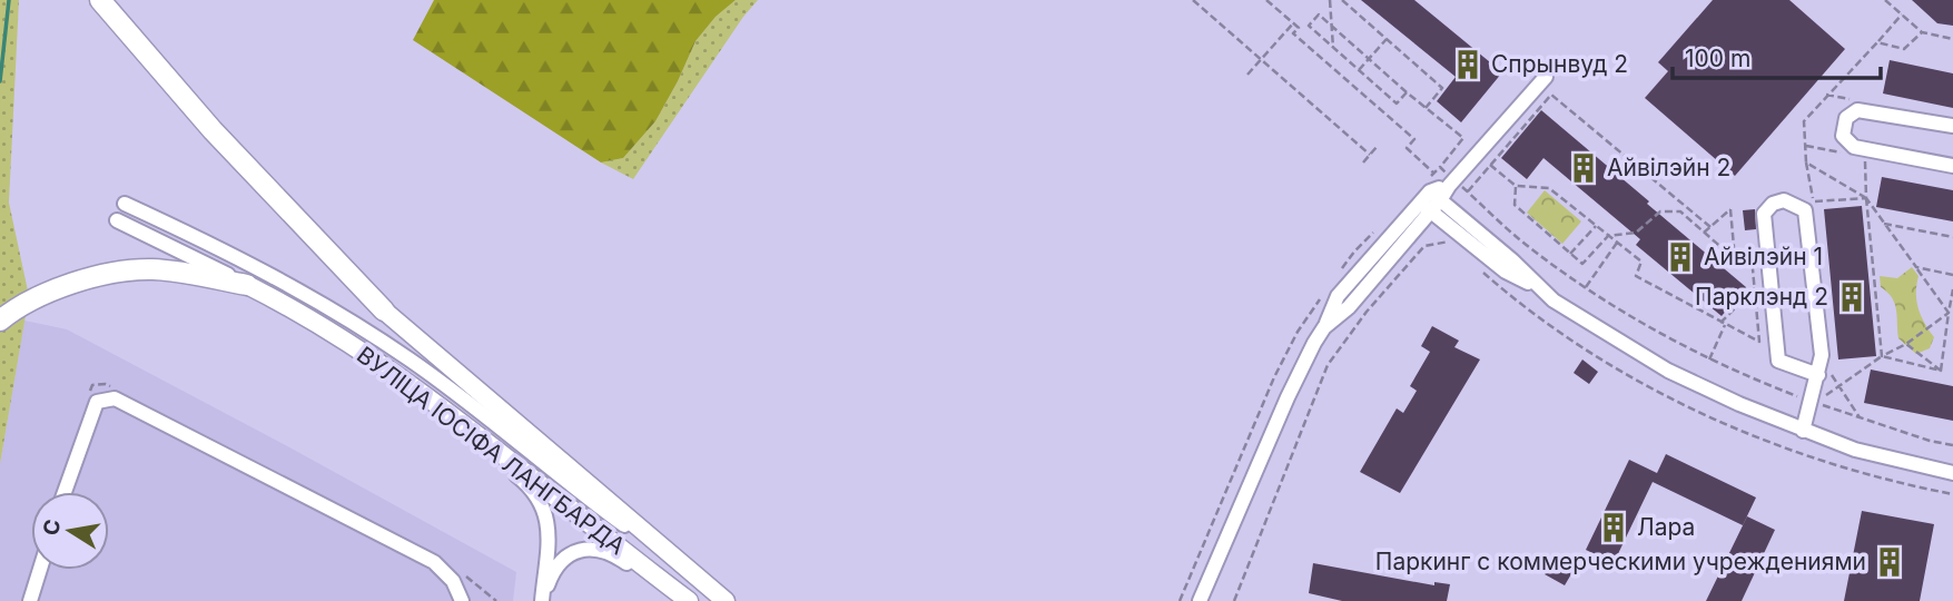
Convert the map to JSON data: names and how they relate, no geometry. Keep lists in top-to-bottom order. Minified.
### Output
{"streets":{"main road":["ВУЛІЦА ІОСІФА ЛАНГБАРДА"]},"places":{"building":["Спрынвуд 2","Айвілэйн 2","Айвілэйн 1","Парклэнд 2","Лара","Паркинг с коммерческими учреждениями"]},"scale_bar":"100 m","north":"left"}
